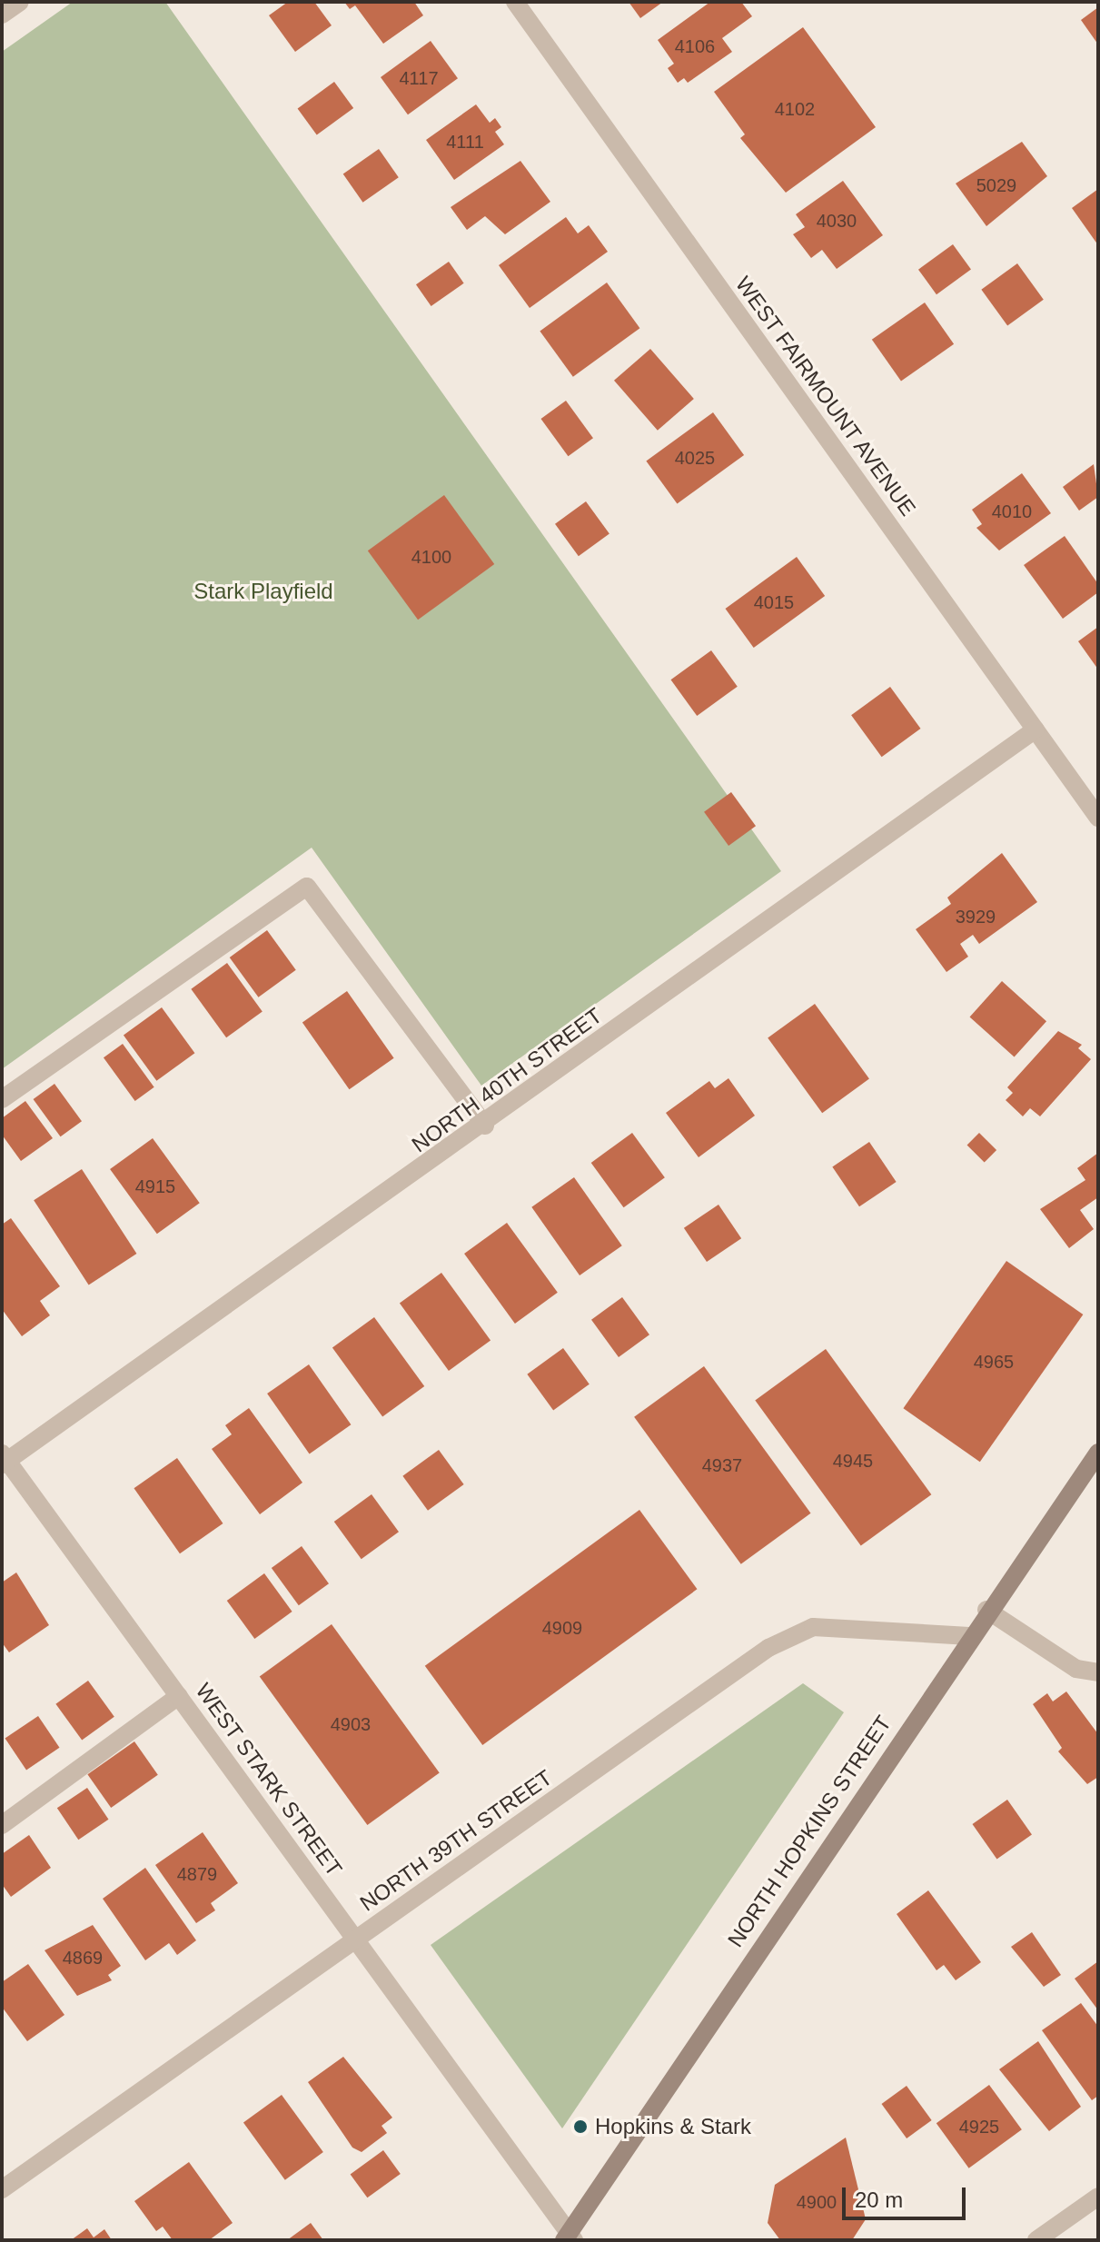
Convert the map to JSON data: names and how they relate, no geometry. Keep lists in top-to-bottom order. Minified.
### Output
{"streets":{"main road":["NORTH HOPKINS STREET"],"street":["WEST FAIRMOUNT AVENUE","NORTH 40TH STREET","WEST STARK STREET","NORTH 39TH STREET"]},"crossings":[["WEST FAIRMOUNT AVENUE","NORTH 40TH STREET"],["NORTH 40TH STREET","WEST STARK STREET"],["WEST STARK STREET","NORTH HOPKINS STREET"],["WEST STARK STREET","NORTH 39TH STREET"],["NORTH HOPKINS STREET","NORTH 39TH STREET"]],"parks":["Stark Playfield"],"places":["Hopkins & Stark"],"house_numbers":["4106","4117","4102","4111","5029","4030","4025","4010","4100","4015","3929","4915","4965","4945","4937","4909","4903","4879","4869","4925","4900"],"scale_bar":"20 m"}
